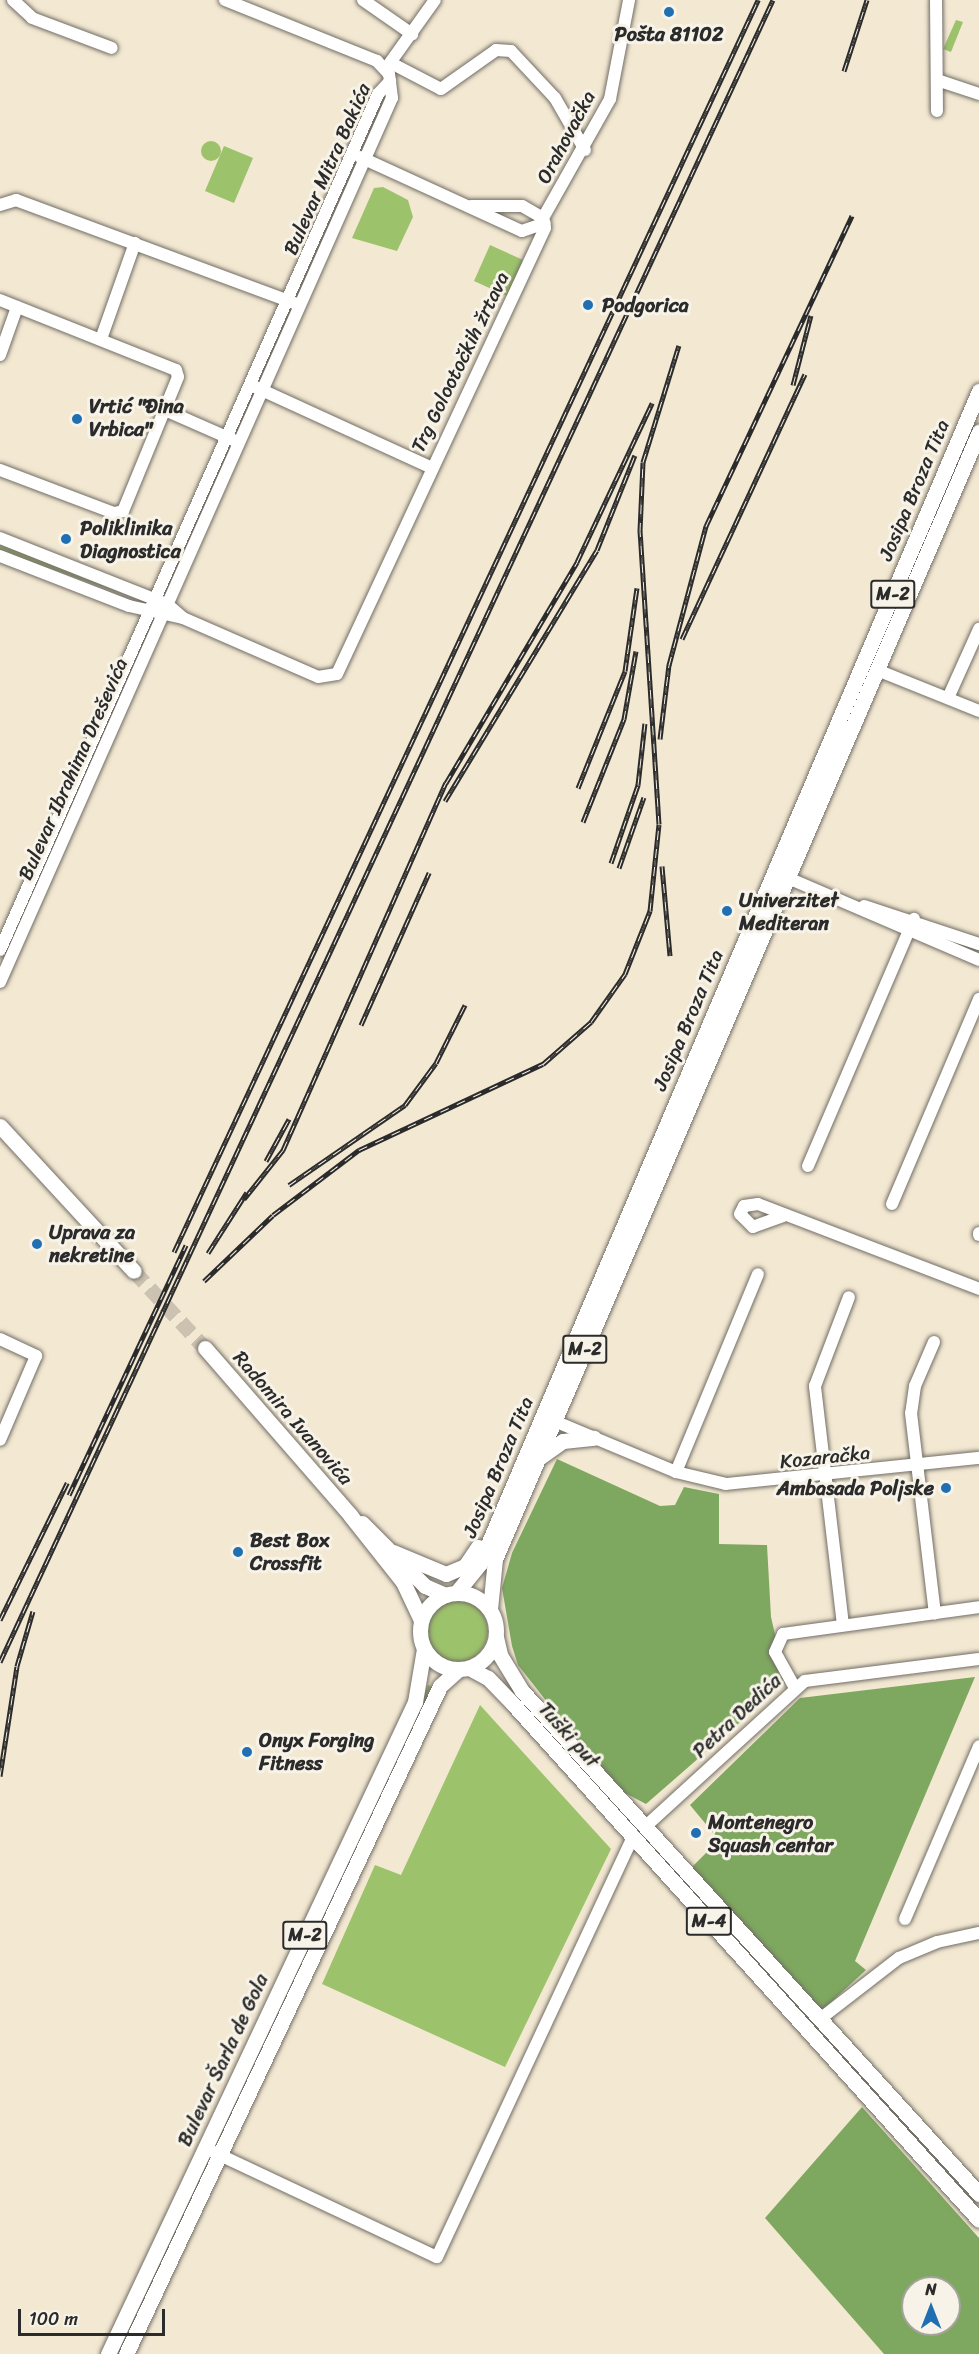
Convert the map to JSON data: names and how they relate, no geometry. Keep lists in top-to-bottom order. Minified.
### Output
{"streets":{"main road":["Josipa Broza Tita","M-2","Radomira Ivanovića","Tuški put","M-4","Bulevar Šarla de Gola"],"street":["Orahovačka","Bulevar Mitra Bakića","Trg Golootočkih žrtava","Bulevar Ibrahima Dreševića","Kozaračka","Petra Dedića"]},"crossings":[["Orahovačka","Trg Golootočkih žrtava"],["Bulevar Mitra Bakića","Trg Golootočkih žrtava"],["Bulevar Mitra Bakića","Bulevar Ibrahima Dreševića"],["Josipa Broza Tita","M-2"],["Josipa Broza Tita","Kozaračka"],["Josipa Broza Tita","Tuški put"],["Josipa Broza Tita","Bulevar Šarla de Gola"],["M-2","Tuški put"],["M-2","Bulevar Šarla de Gola"],["Petra Dedića","Tuški put"],["Petra Dedića","M-4"],["Tuški put","M-4"],["Tuški put","Bulevar Šarla de Gola"]],"places":["Pošta 81102","Podgorica","Vrtić \"Đina Vrbica\"","Poliklinika Diagnostica","Univerzitet Mediteran","Uprava za nekretine","Ambasada Poljske","Best Box Crossfit","Onyx Forging Fitness","Montenegro Squash centar"],"scale_bar":"100 m","north":"top"}
